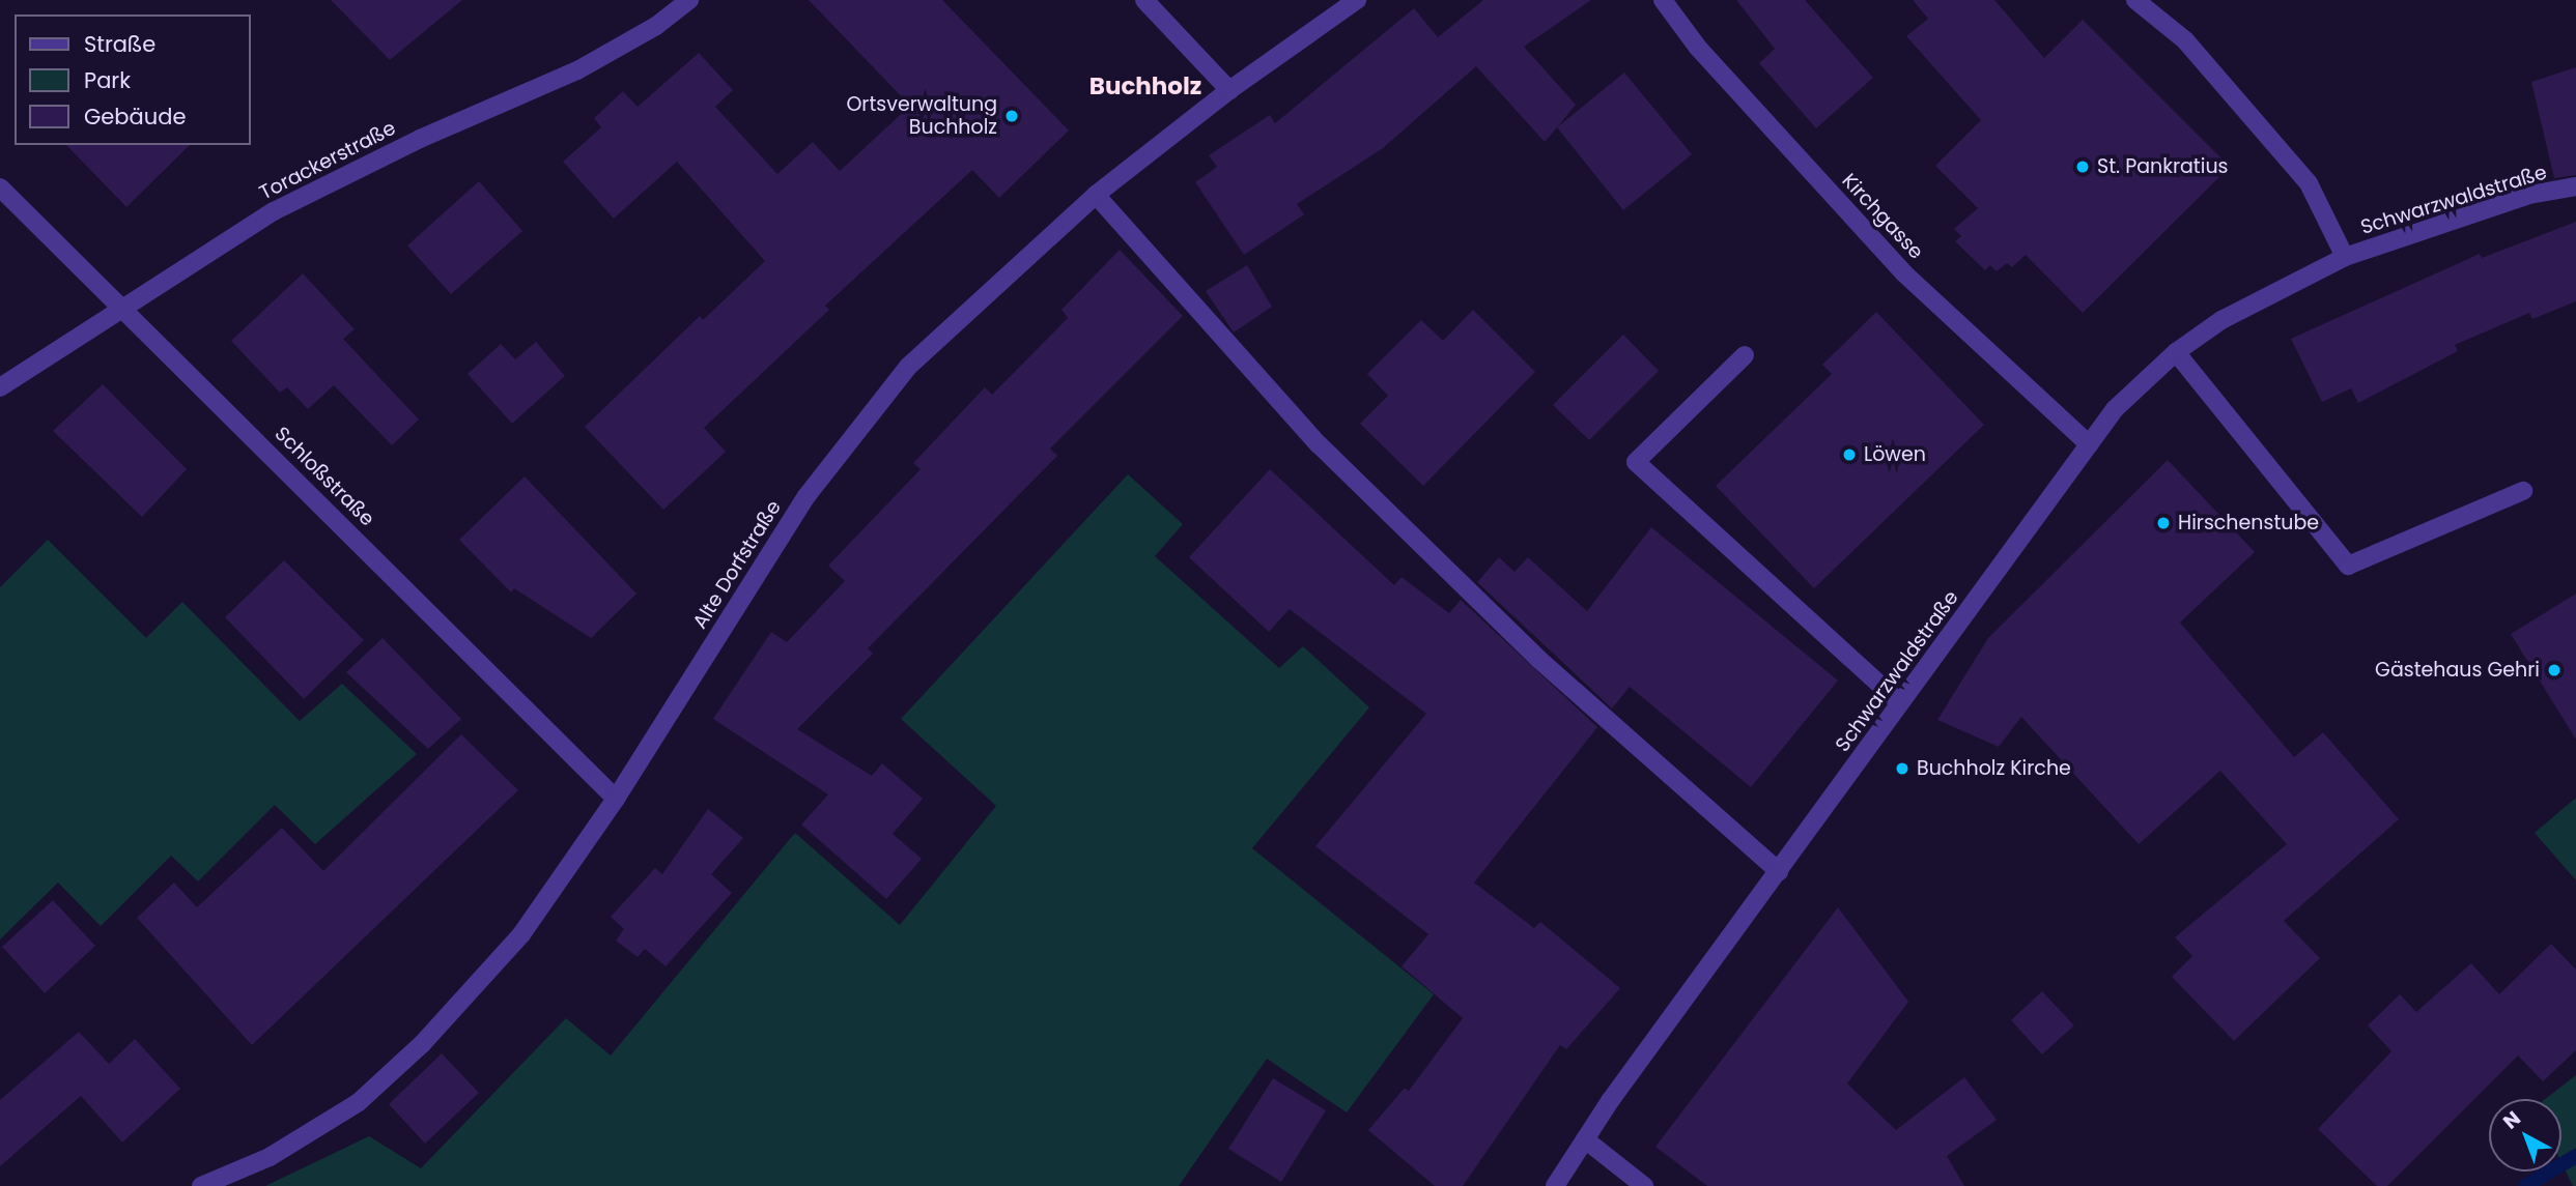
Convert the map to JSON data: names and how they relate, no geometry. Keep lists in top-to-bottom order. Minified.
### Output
{"streets":{"street":["Torackerstraße","Schwarzwaldstraße","Kirchgasse","Schloßstraße","Alte Dorfstraße"]},"crossings":[["Torackerstraße","Schloßstraße"],["Schwarzwaldstraße","Kirchgasse"],["Schloßstraße","Alte Dorfstraße"]],"districts":["Buchholz"],"places":["Ortsverwaltung Buchholz","St. Pankratius","Löwen","Hirschenstube","Gästehaus Gehri","Buchholz Kirche"],"legend":["Straße","Park","Gebäude"],"north":"top left"}
